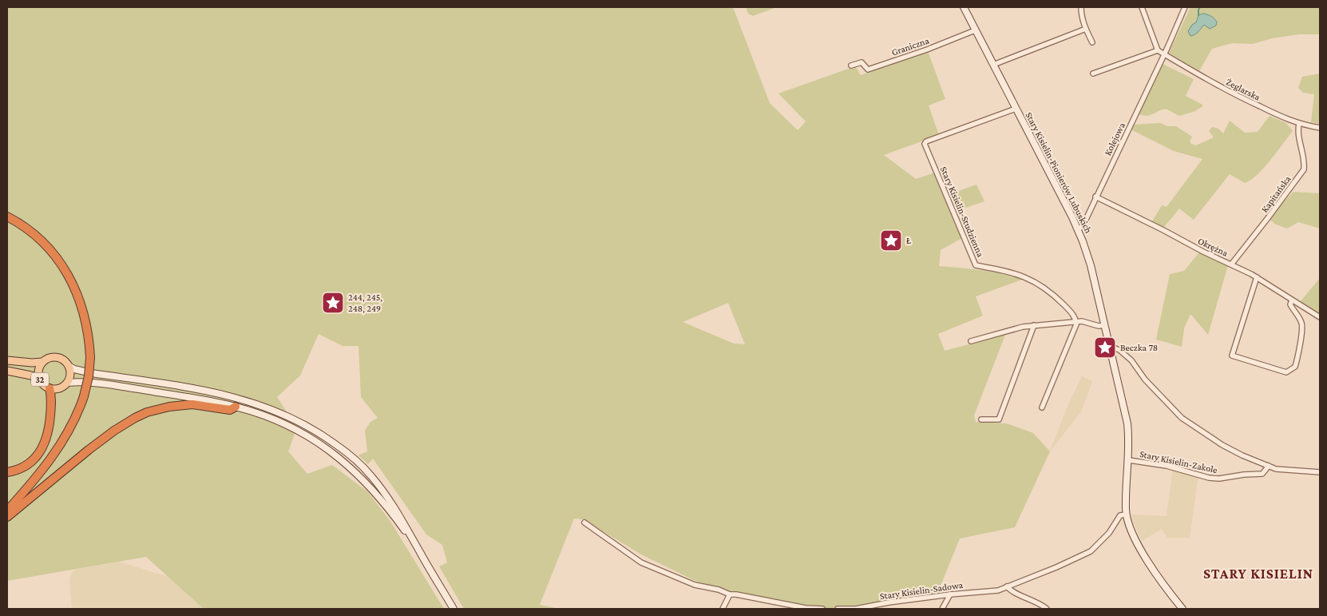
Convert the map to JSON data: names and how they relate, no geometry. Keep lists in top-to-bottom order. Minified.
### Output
{"streets":{"main road":["Stary Kisielin-Pionierów Lubuskich","32"],"street":["Graniczna","Żeglarska","Kolejowa","Kapitańska","Stary Kisielin-Studzienna","Okrężna","Stary Kisielin-Zakole","Stary Kisielin-Sadowa"]},"crossings":[["Graniczna","Stary Kisielin-Pionierów Lubuskich"],["Żeglarska","Kolejowa"],["Żeglarska","Kapitańska"],["Kolejowa","Stary Kisielin-Pionierów Lubuskich"],["Kolejowa","Okrężna"],["Stary Kisielin-Pionierów Lubuskich","Stary Kisielin-Studzienna"],["Stary Kisielin-Pionierów Lubuskich","Stary Kisielin-Zakole"],["Stary Kisielin-Pionierów Lubuskich","Stary Kisielin-Sadowa"],["Kapitańska","Okrężna"]],"districts":["STARY KISIELIN"],"places":{"place":["Ł","244, 245, 248, 249","Beczka 78"]}}
